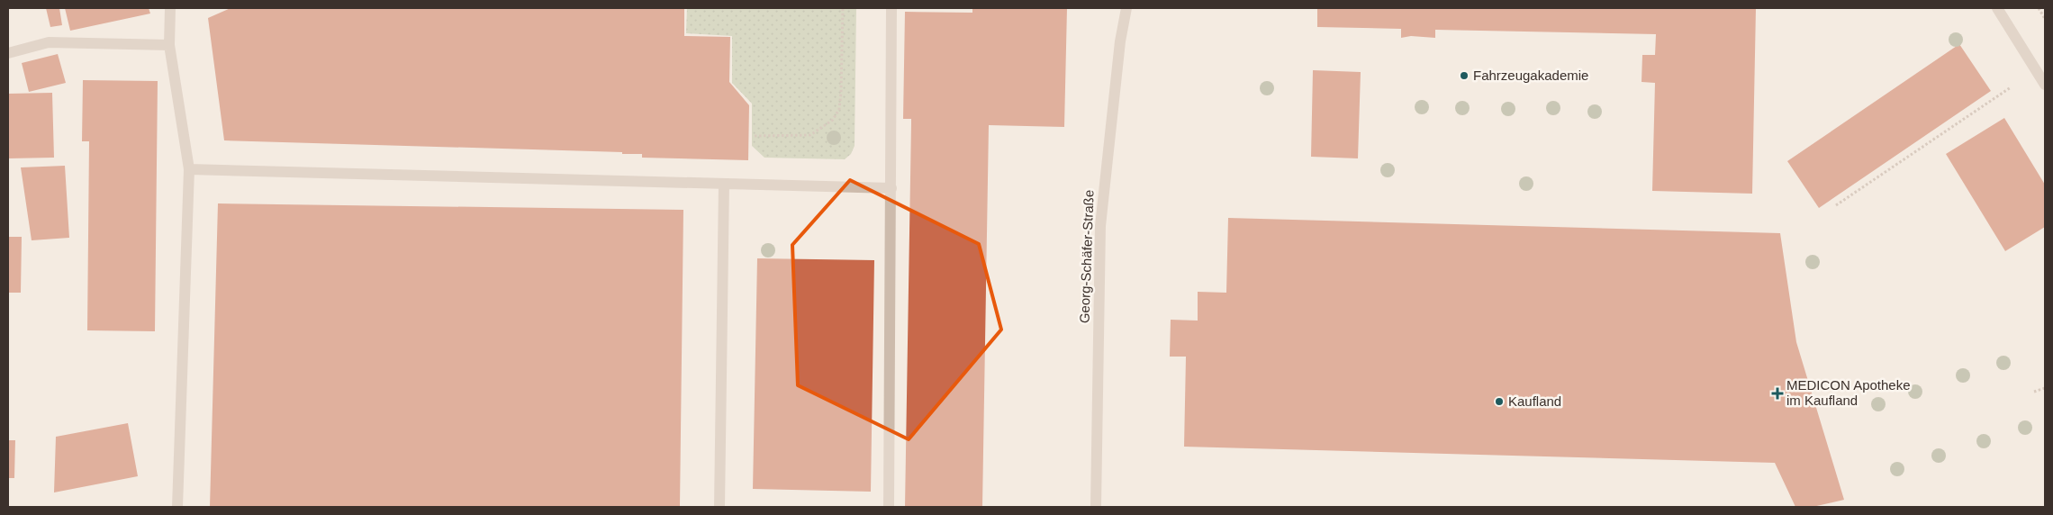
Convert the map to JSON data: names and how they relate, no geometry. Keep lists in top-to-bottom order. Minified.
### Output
{"streets":{"street":["Georg-Schäfer-Straße"]},"places":{"other":["Fahrzeugakademie","Kaufland"],"health":["MEDICON Apotheke im Kaufland"]}}
